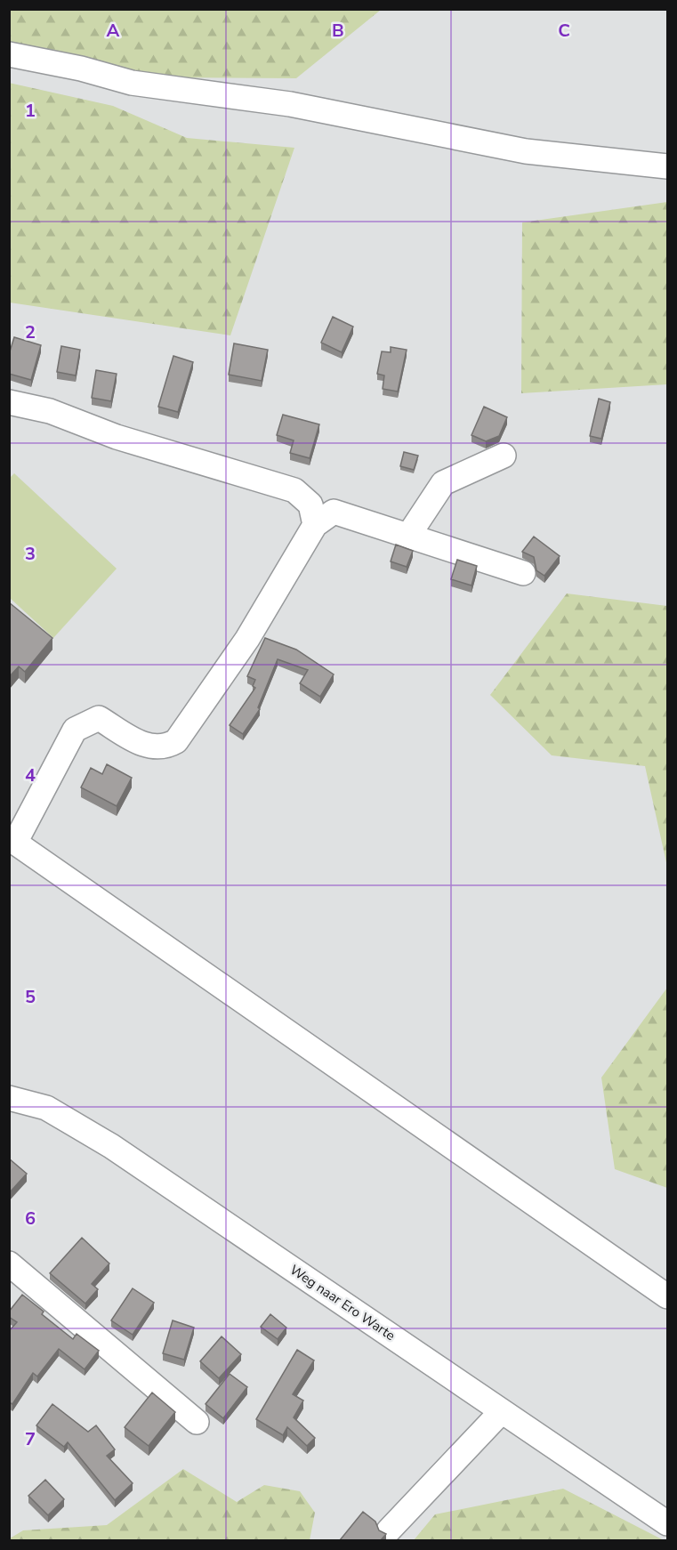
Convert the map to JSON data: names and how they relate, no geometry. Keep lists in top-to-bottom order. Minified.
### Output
{"streets":{"street":["Weg naar Ero Warte"]},"grid":{"columns":["A","B","C"],"rows":["1","2","3","4","5","6","7"]}}
